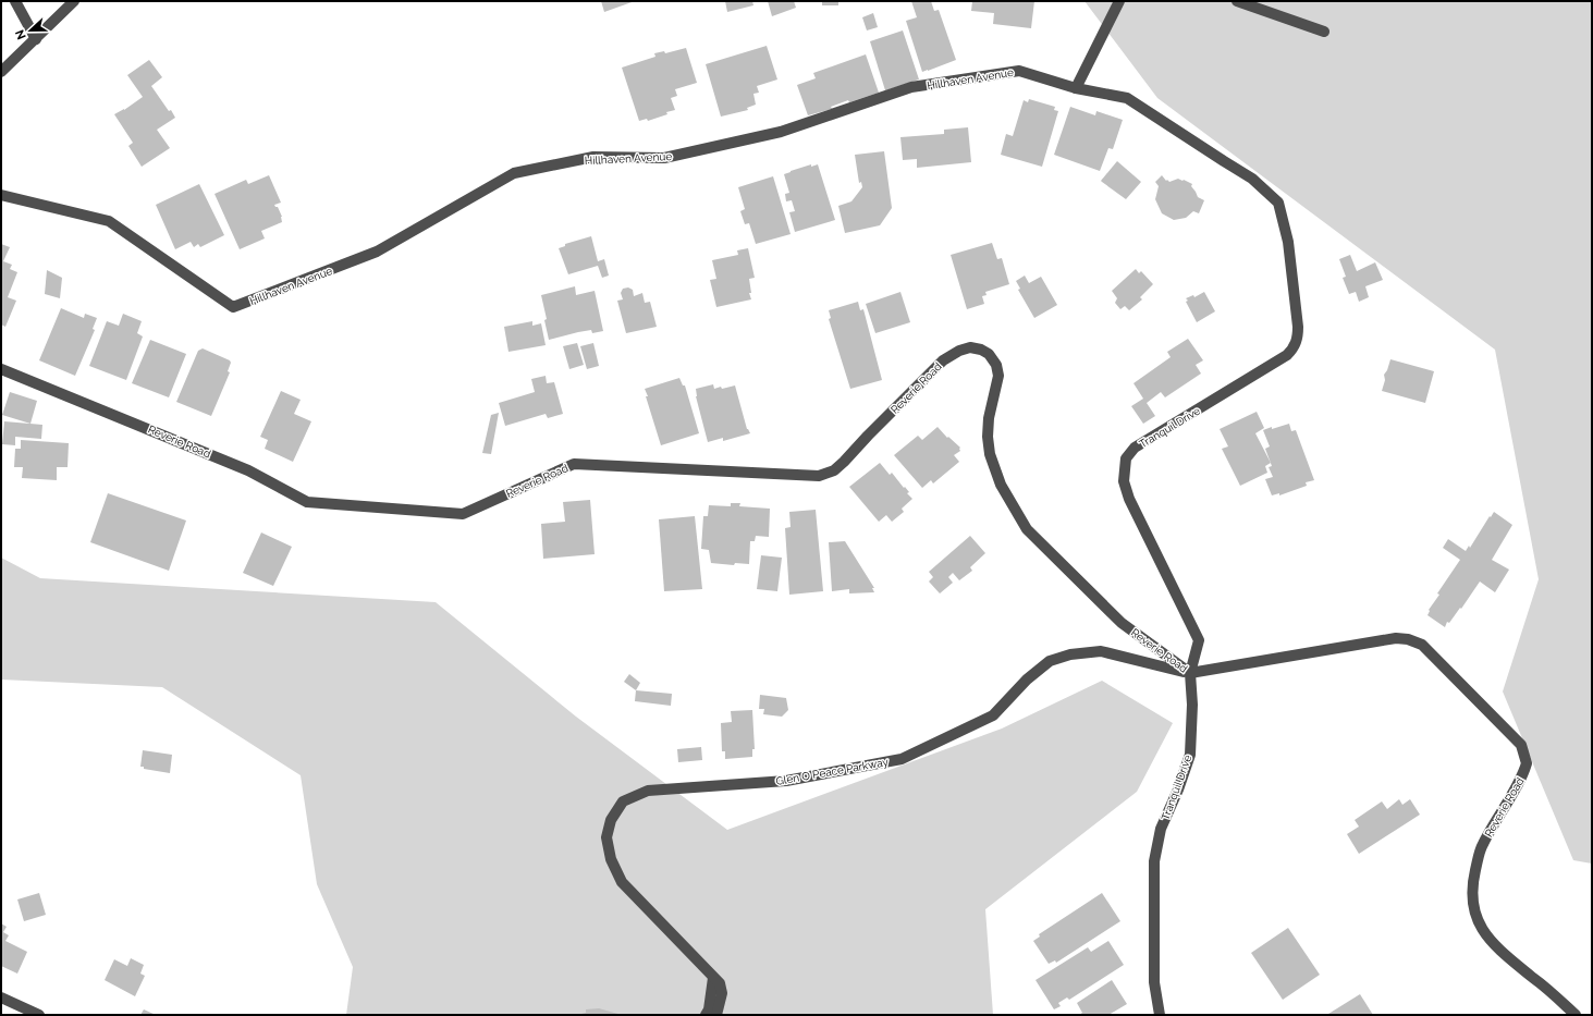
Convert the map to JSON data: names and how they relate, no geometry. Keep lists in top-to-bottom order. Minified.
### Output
{"streets":{"street":["Hillhaven Avenue","Reverie Road","Tranquil Drive","Glen O Peace Parkway"]},"crossings":[["Hillhaven Avenue","Tranquil Drive"],["Reverie Road","Tranquil Drive"],["Reverie Road","Glen O Peace Parkway"],["Tranquil Drive","Glen O Peace Parkway"]],"north":"left"}
